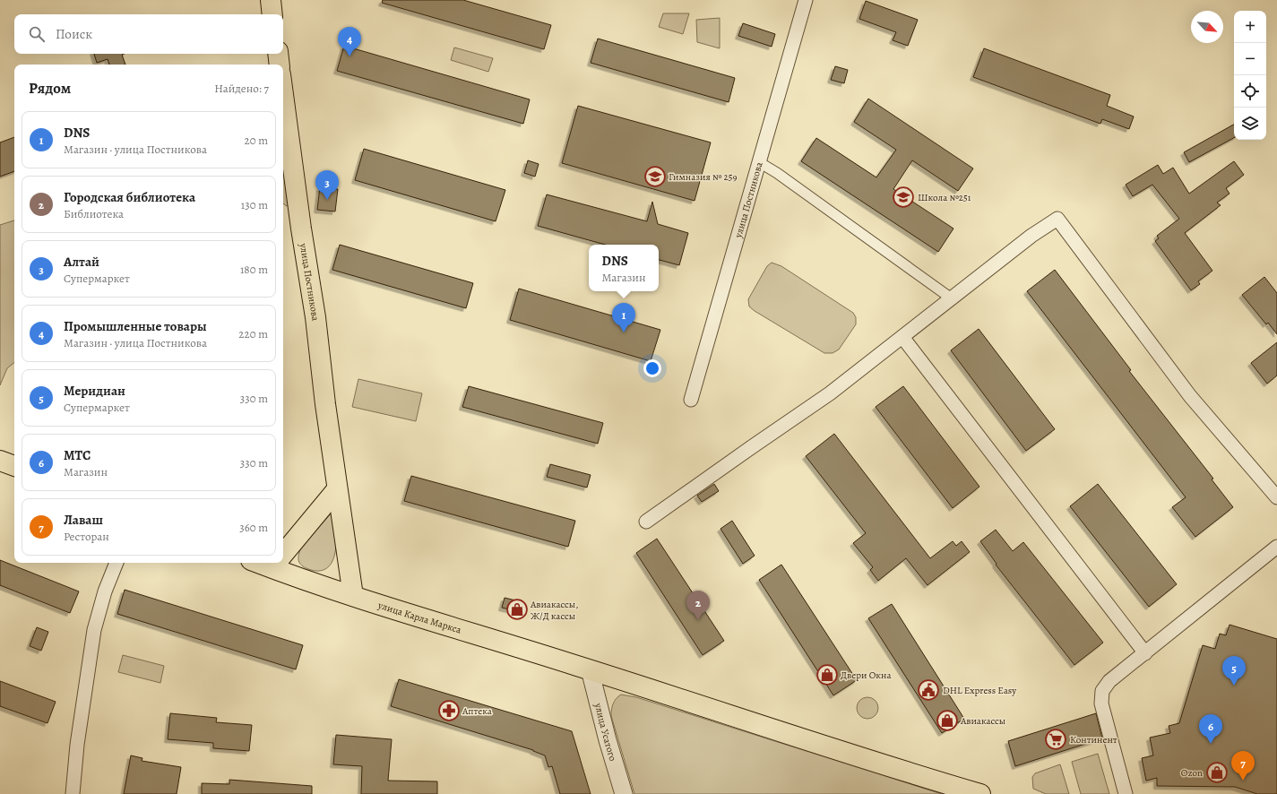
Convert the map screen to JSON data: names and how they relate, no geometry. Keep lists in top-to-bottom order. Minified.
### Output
{"streets":{"main road":["улица Постникова","улица Карла Маркса"],"street":["улица Усатого"]},"crossings":[["улица Постникова","улица Карла Маркса"],["улица Карла Маркса","улица Усатого"]],"places":{"school or university":["Гимназия № 259","Школа №251"],"shop":["Авиакассы, Ж/Д кассы","Двери Окна","Авиакассы","Ozon"],"public building":["DHL Express Easy"],"pharmacy":["Аптека"],"supermarket":["Континент"]},"north":"bottom right","page":{"map_buttons":["+","−"],"search":"Поиск","pins":["4","3","1","2","5","6","7"],"heading":["Рядом","Найдено: 7"],"list":[{"mark":"1","name":"DNS","note":"Магазин · улица Постникова","value":"20 m"},{"mark":"2","name":"Городская библиотека","note":"Библиотека","value":"130 m"},{"mark":"3","name":"Алтай","note":"Супермаркет","value":"180 m"},{"mark":"4","name":"Промышленные товары","note":"Магазин · улица Постникова","value":"220 m"},{"mark":"5","name":"Меридиан","note":"Супермаркет","value":"330 m"},{"mark":"6","name":"МТС","note":"Магазин","value":"330 m"},{"mark":"7","name":"Лаваш","note":"Ресторан","value":"360 m"}],"popup":["DNS","Магазин"]}}
